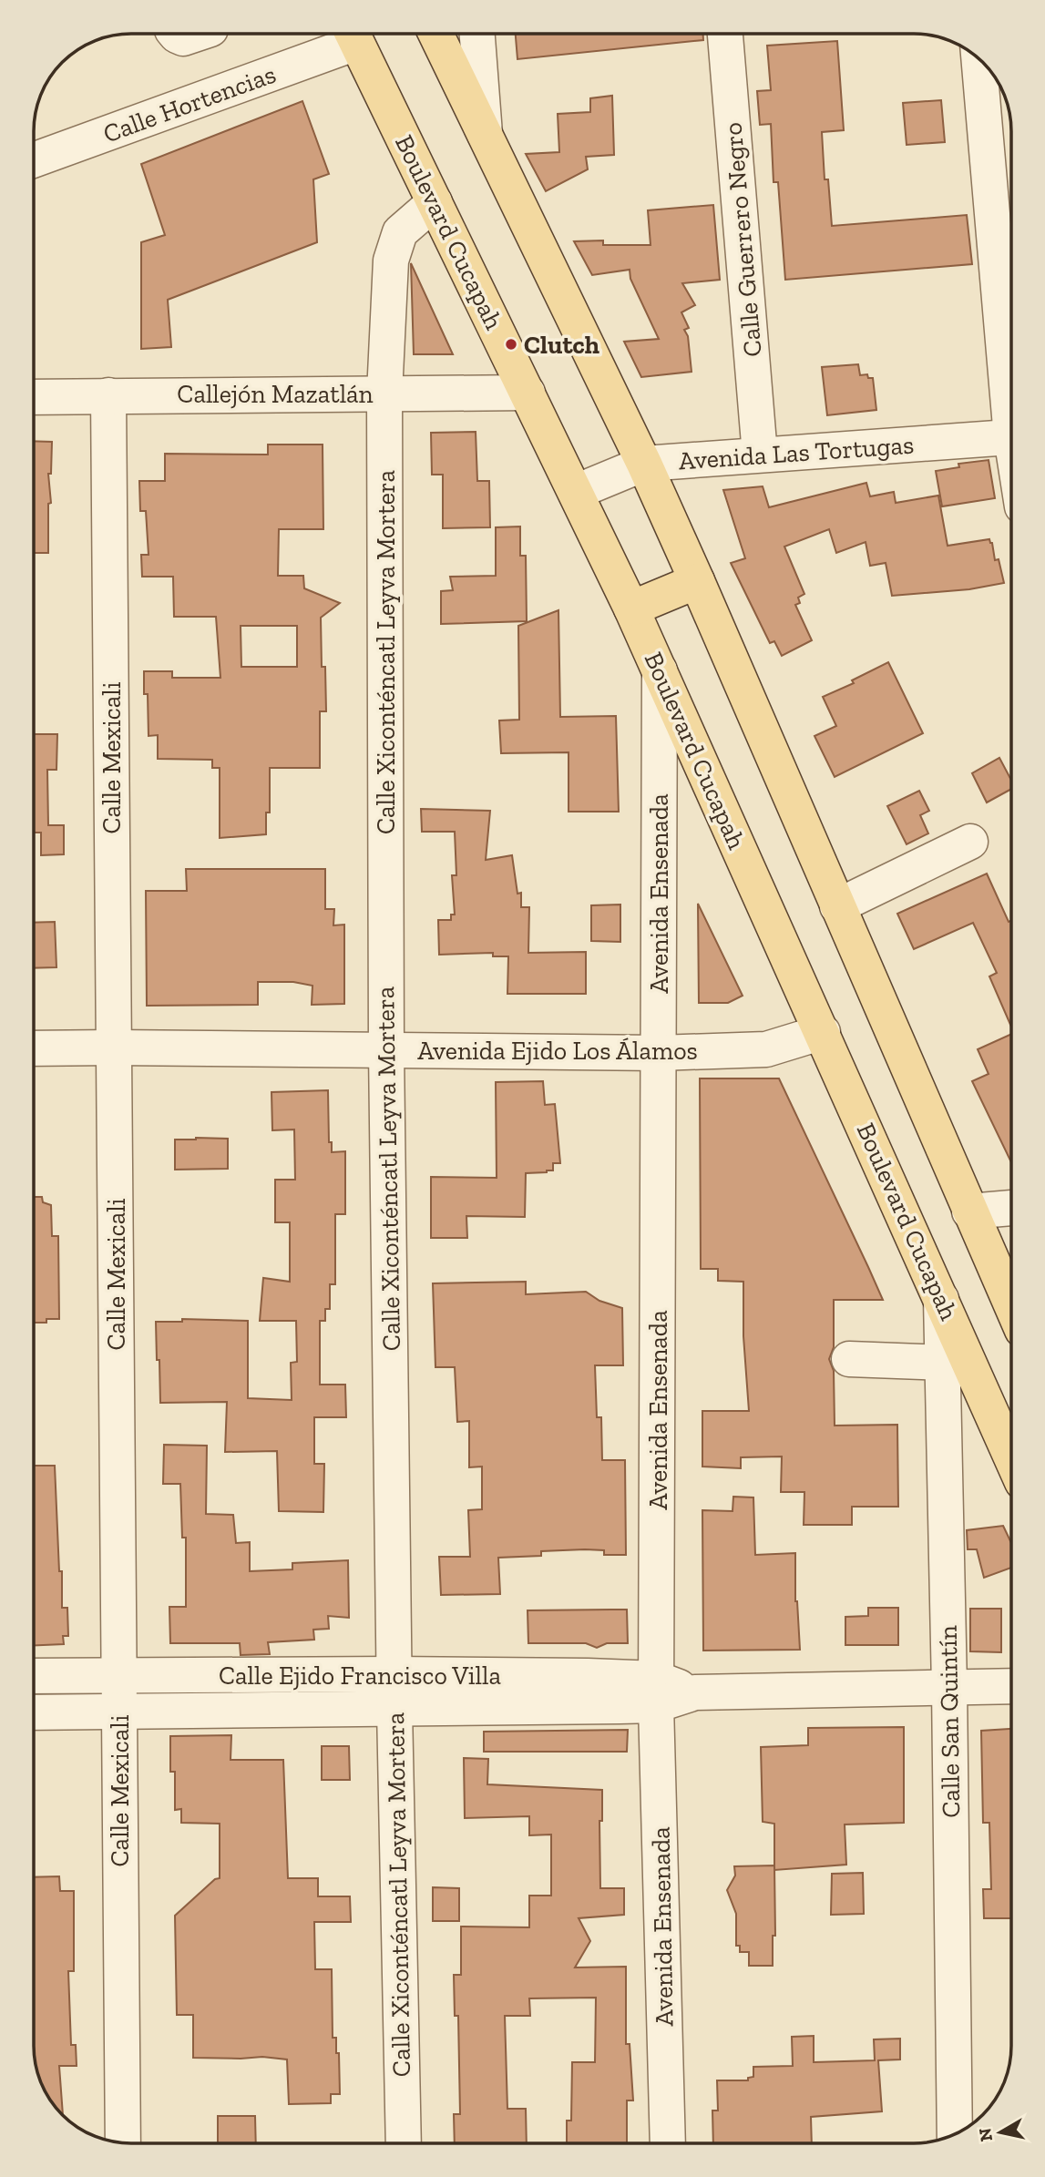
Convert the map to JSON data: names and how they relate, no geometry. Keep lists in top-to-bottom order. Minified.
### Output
{"streets":{"main road":["Boulevard Cucapah"],"street":["Calle Hortencias","Calle Guerrero Negro","Callejón Mazatlán","Avenida Las Tortugas","Calle Xiconténcatl Leyva Mortera","Calle Mexicali","Avenida Ensenada","Avenida Ejido Los Álamos","Calle Ejido Francisco Villa","Calle San Quintín"]},"crossings":[["Calle Hortencias","Boulevard Cucapah"],["Boulevard Cucapah","Callejón Mazatlán"],["Boulevard Cucapah","Avenida Las Tortugas"],["Boulevard Cucapah","Calle Xiconténcatl Leyva Mortera"],["Boulevard Cucapah","Avenida Ensenada"],["Boulevard Cucapah","Avenida Ejido Los Álamos"],["Boulevard Cucapah","Calle San Quintín"],["Calle Guerrero Negro","Avenida Las Tortugas"],["Callejón Mazatlán","Calle Xiconténcatl Leyva Mortera"],["Callejón Mazatlán","Calle Mexicali"],["Calle Xiconténcatl Leyva Mortera","Avenida Ejido Los Álamos"],["Calle Xiconténcatl Leyva Mortera","Calle Ejido Francisco Villa"],["Calle Mexicali","Avenida Ejido Los Álamos"],["Calle Mexicali","Calle Ejido Francisco Villa"],["Avenida Ensenada","Avenida Ejido Los Álamos"],["Avenida Ensenada","Calle Ejido Francisco Villa"],["Calle Ejido Francisco Villa","Calle San Quintín"]],"places":["Clutch"],"north":"left"}
